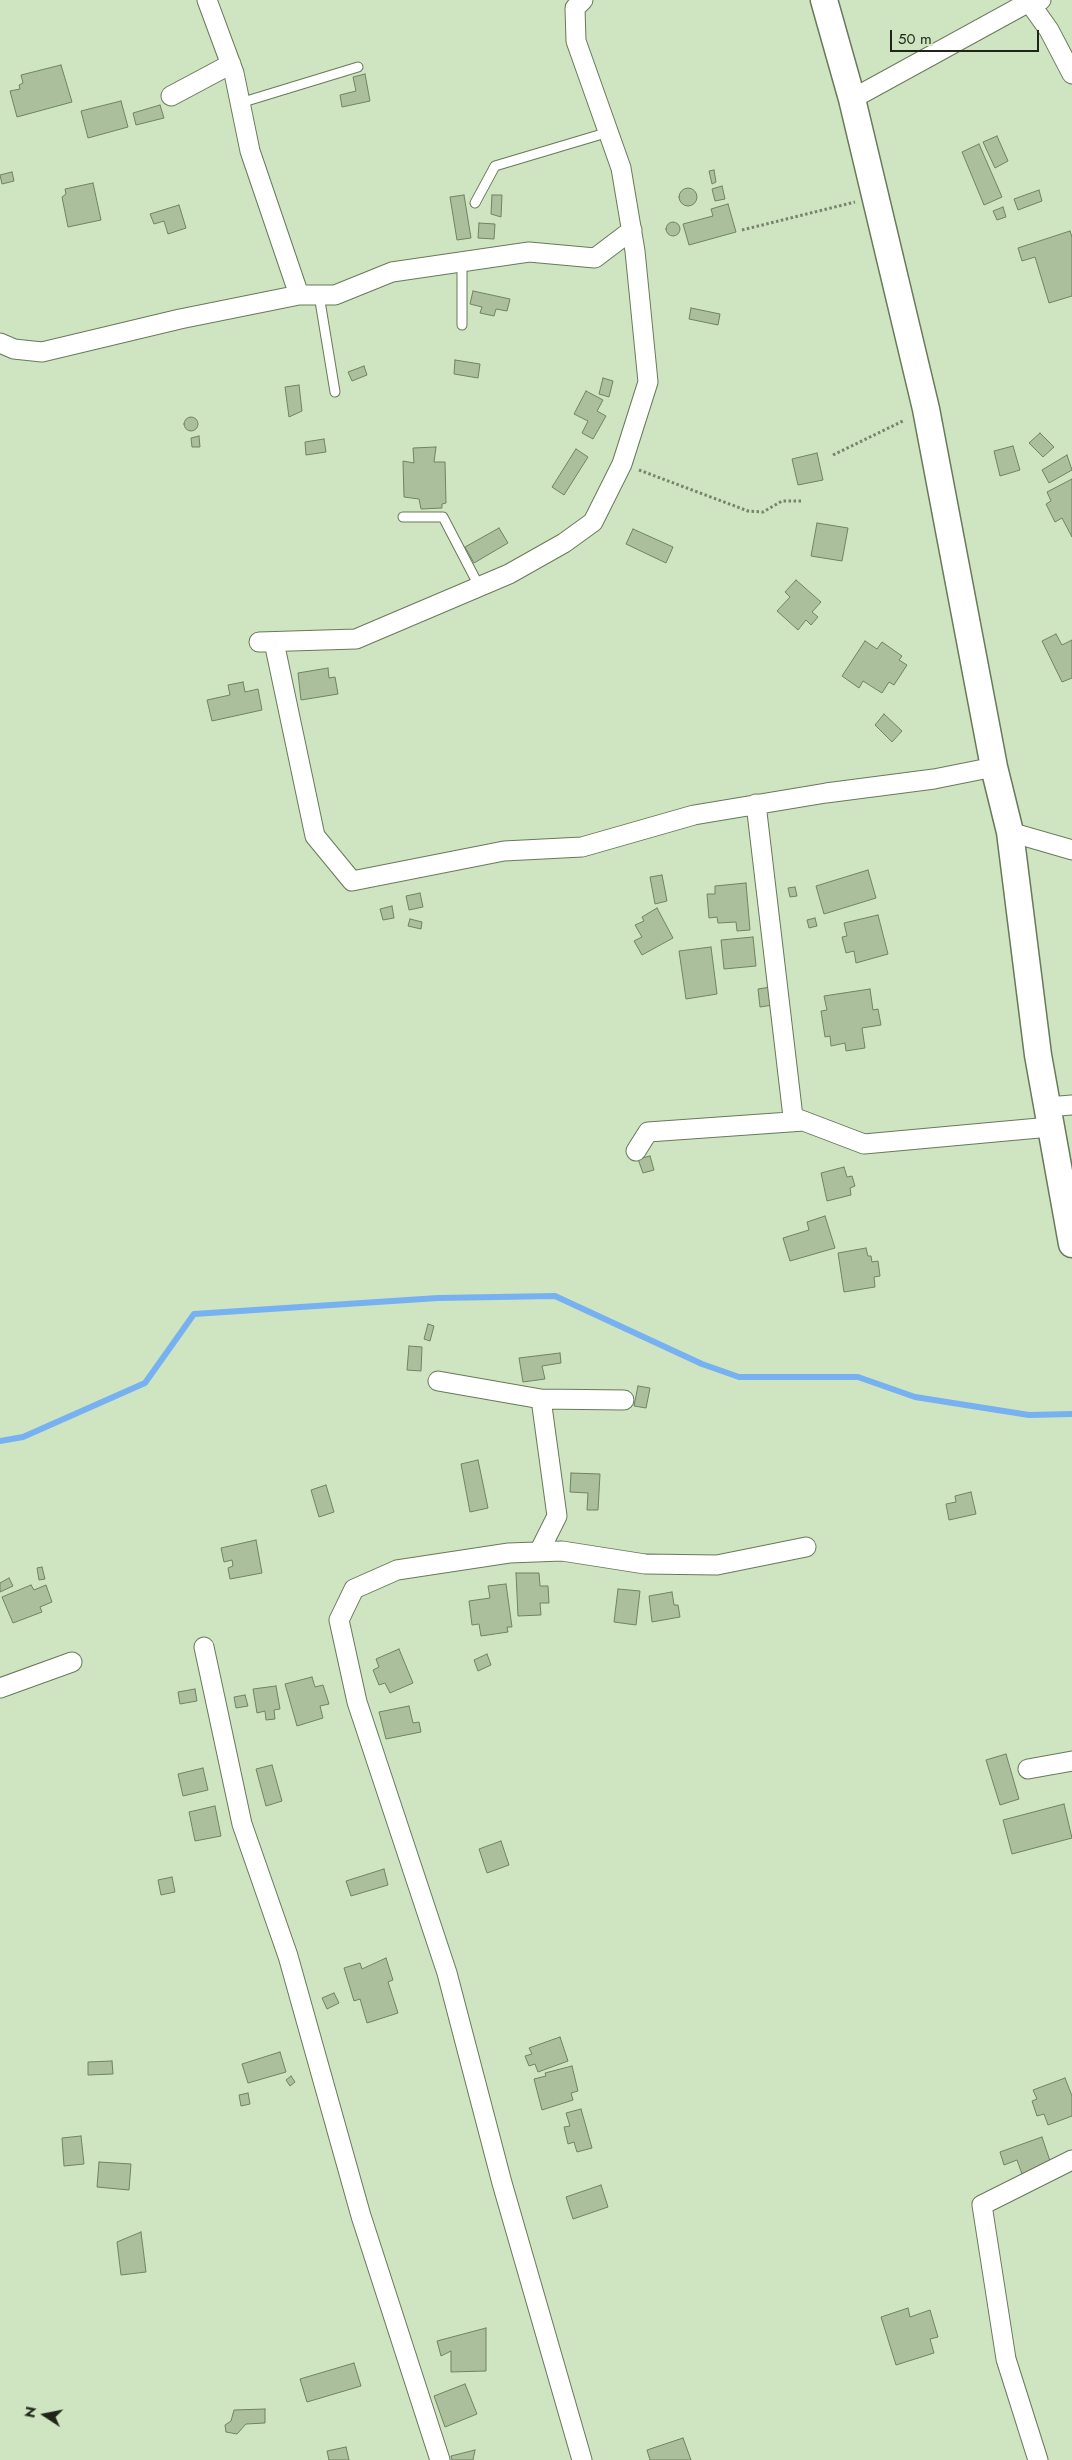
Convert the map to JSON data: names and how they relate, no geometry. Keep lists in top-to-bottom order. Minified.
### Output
{"scale_bar":"50 m","north":"left"}
